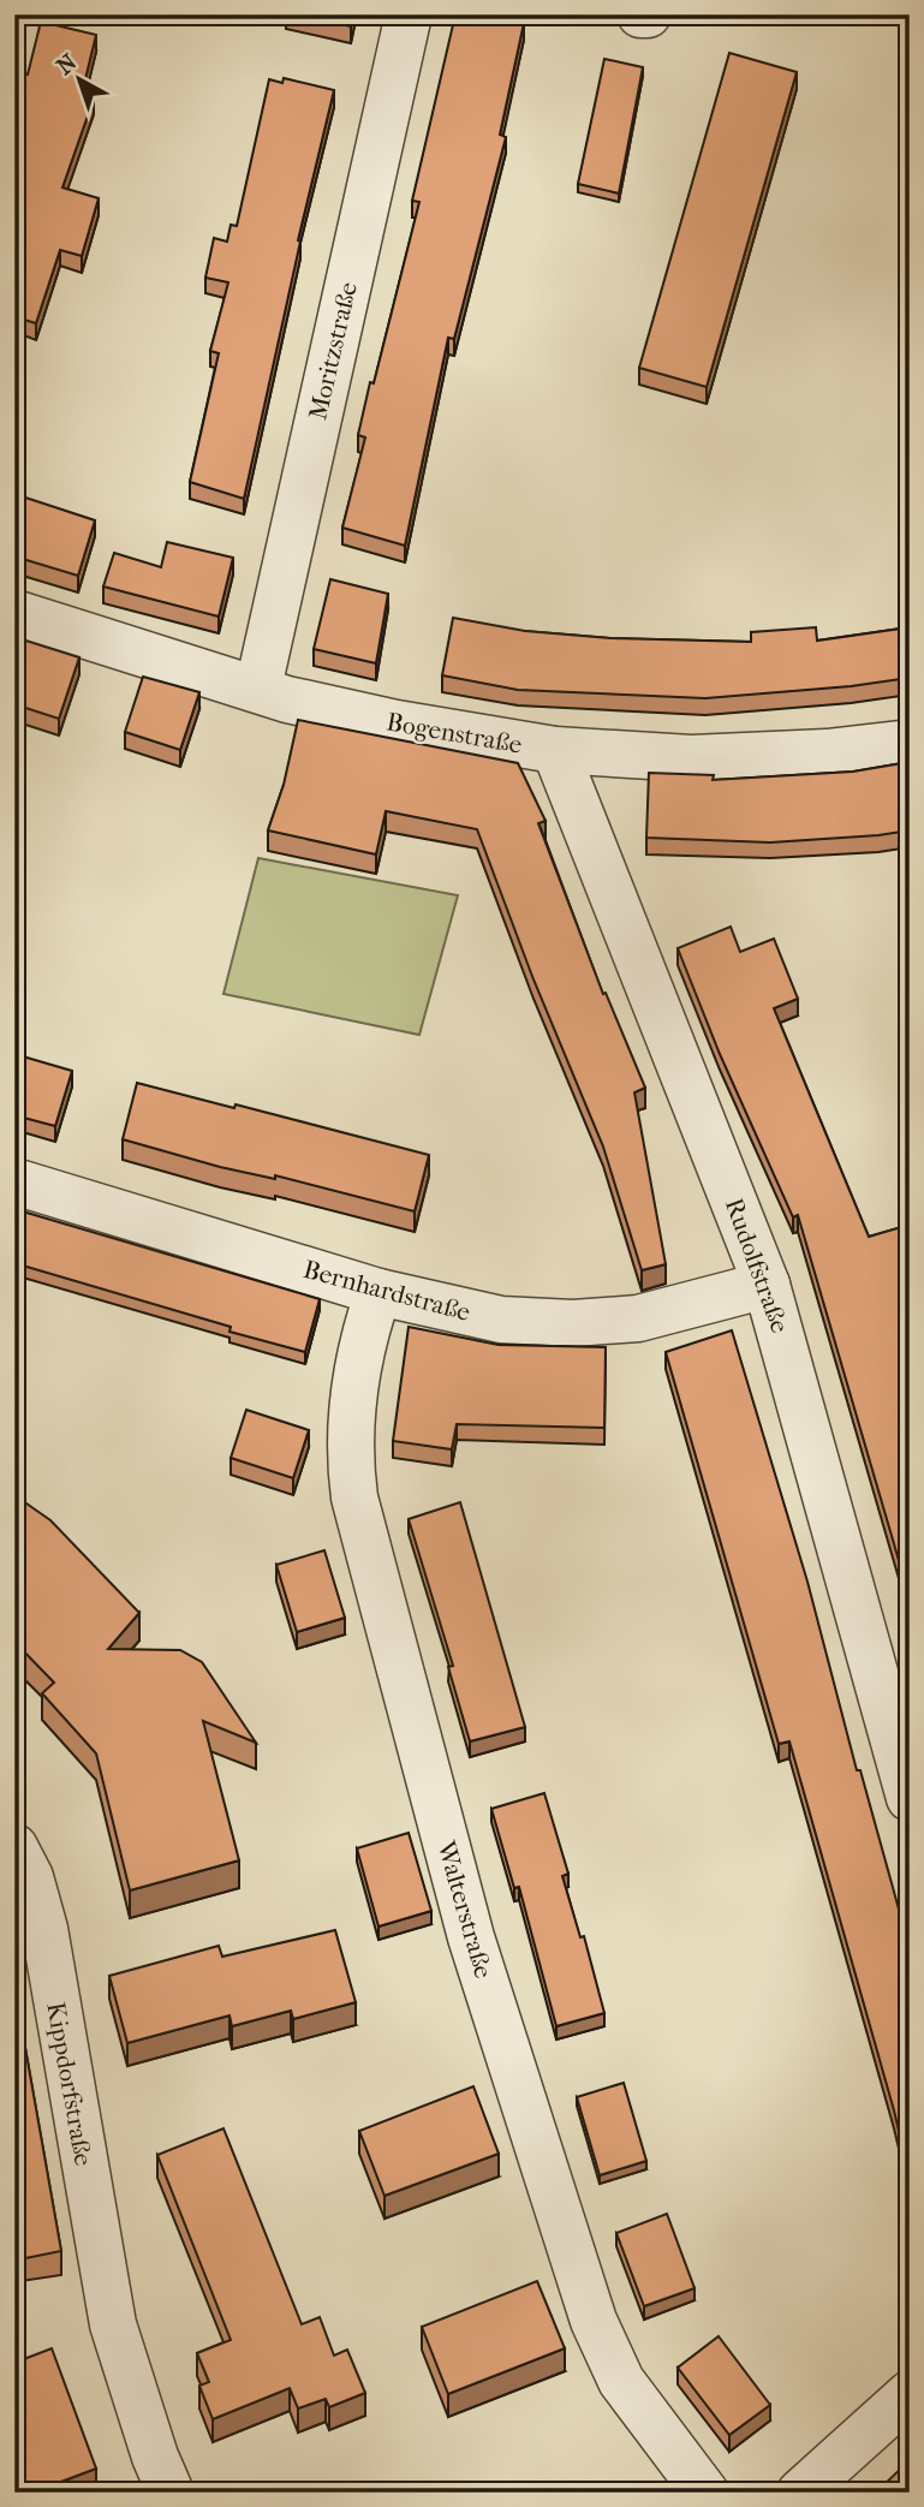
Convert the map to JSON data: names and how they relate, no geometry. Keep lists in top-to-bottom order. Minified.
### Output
{"streets":{"street":["Moritzstraße","Bogenstraße","Rudolfstraße","Bernhardstraße","Walterstraße","Kippdorfstraße"]},"crossings":[["Moritzstraße","Bogenstraße"],["Bogenstraße","Rudolfstraße"],["Rudolfstraße","Bernhardstraße"],["Bernhardstraße","Walterstraße"]],"north":"top left"}
